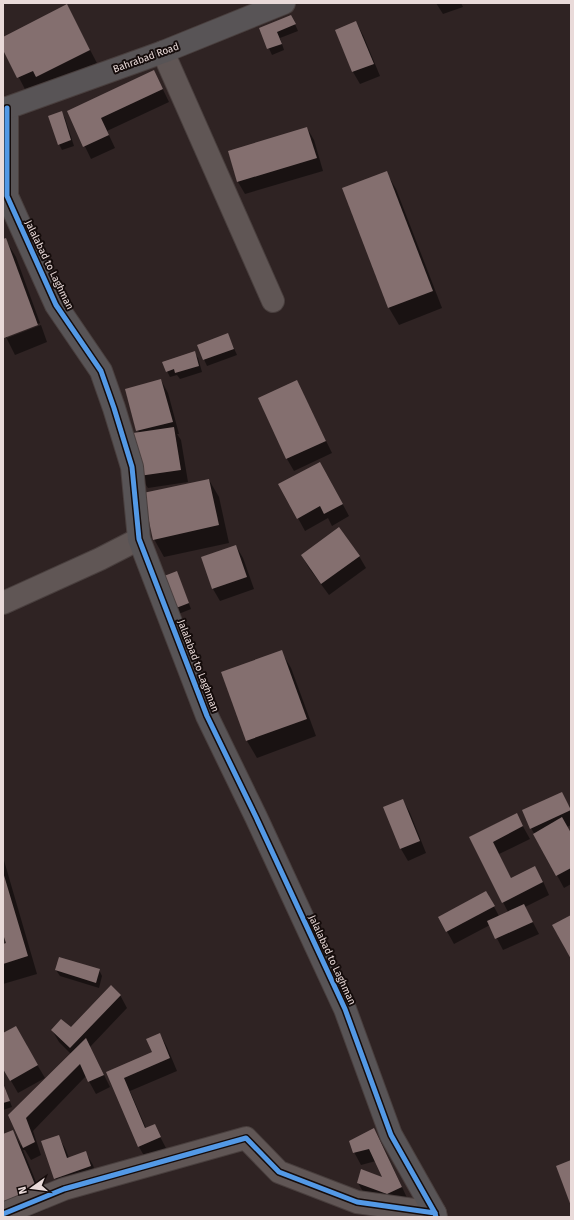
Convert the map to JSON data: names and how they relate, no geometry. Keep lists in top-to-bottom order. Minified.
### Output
{"streets":{"street":["Bahrabad Road","Jalalabad to Laghman"]},"crossings":[["Bahrabad Road","Jalalabad to Laghman"]],"north":"left"}
